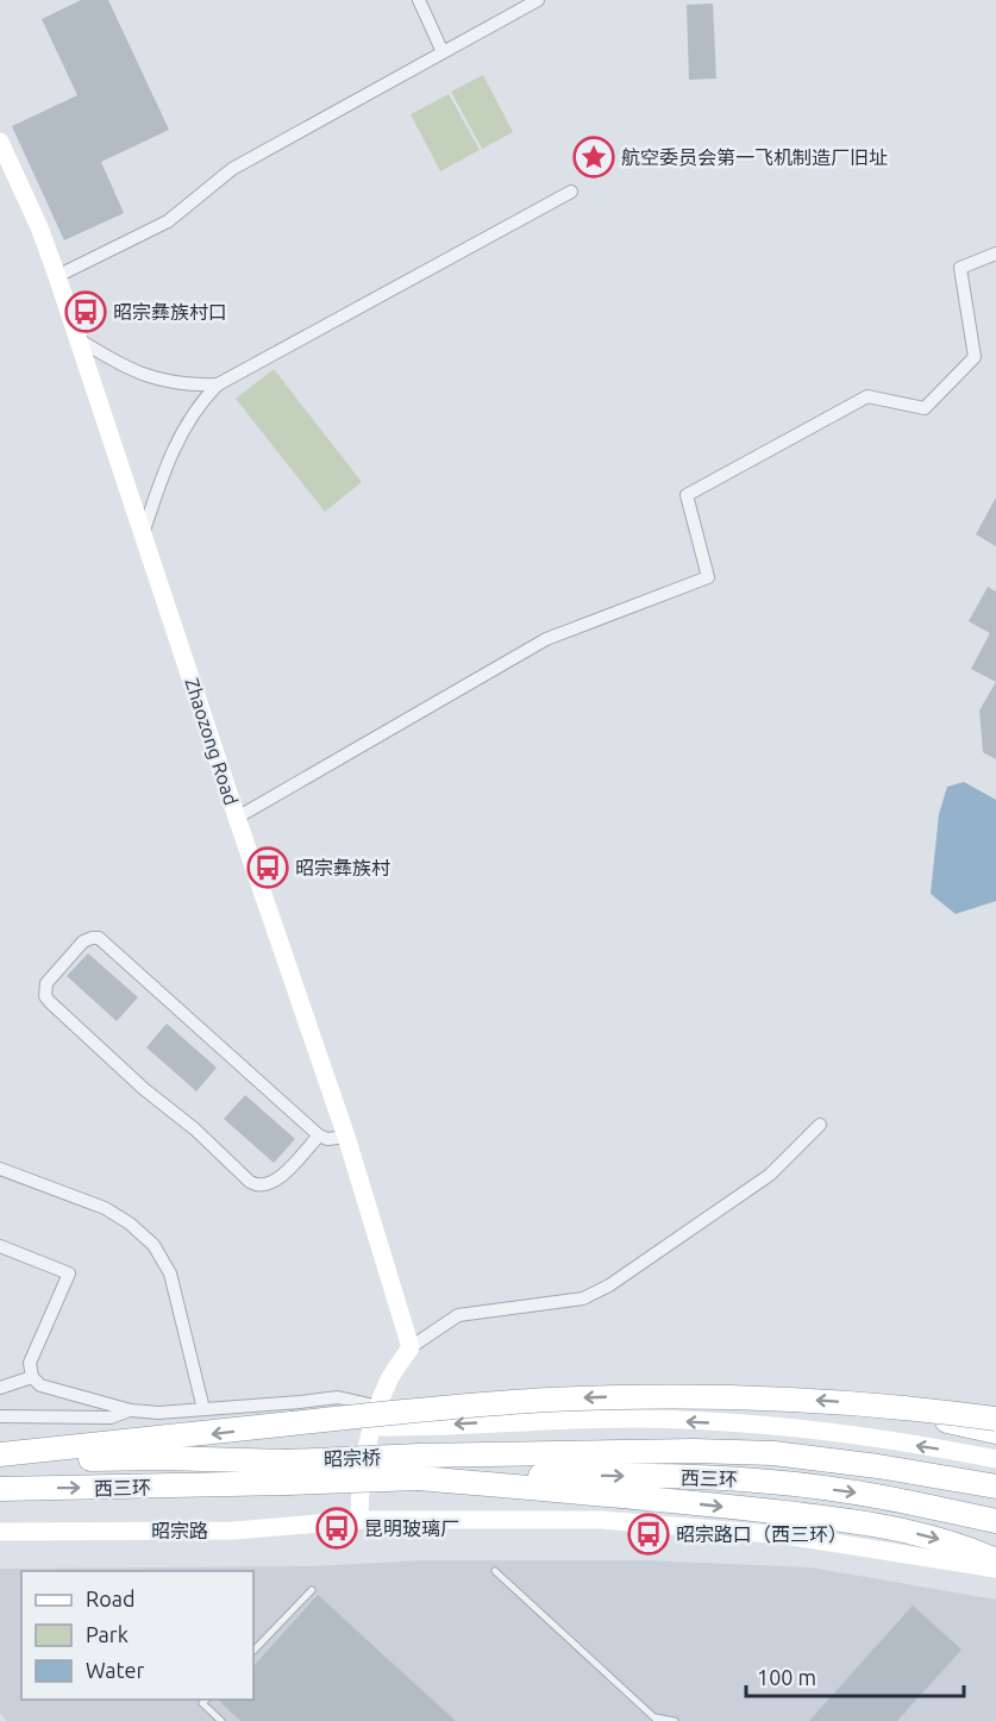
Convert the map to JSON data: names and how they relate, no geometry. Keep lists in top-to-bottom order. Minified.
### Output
{"streets":{"highway":["昭宗桥","西三环"],"main road":["Zhaozong Road","昭宗路"]},"crossings":[["昭宗桥","西三环"]],"places":{"place":["航空委员会第一飞机制造厂旧址"],"bus stop":["昭宗彝族村口","昭宗彝族村","昆明玻璃厂","昭宗路口（西三环）"]},"legend":["Road","Park","Water"],"scale_bar":"100 m"}
